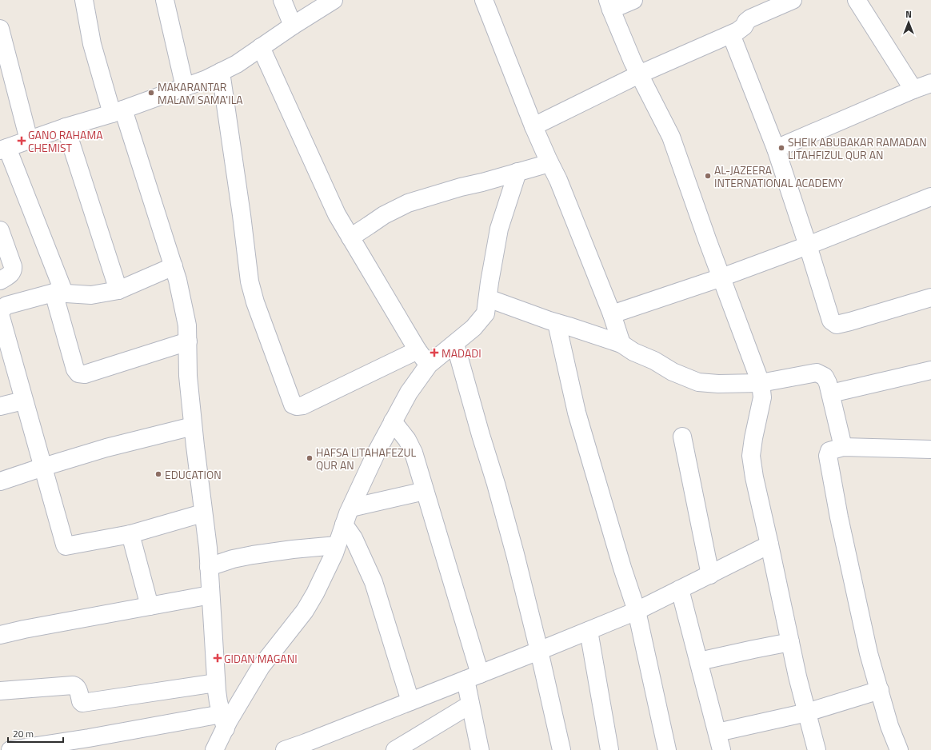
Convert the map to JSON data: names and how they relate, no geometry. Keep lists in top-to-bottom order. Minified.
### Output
{"places":{"other":["MAKARANTAR MALAM SAMA'ILA","SHEIK ABUBAKAR RAMADAN LITAHFIZUL QUR AN","AL-JAZEERA INTERNATIONAL ACADEMY","HAFSA LITAHAFEZUL QUR AN","EDUCATION"],"health":["GANO RAHAMA CHEMIST","MADADI","GIDAN MAGANI"]},"scale_bar":"20 m","north":"top"}
